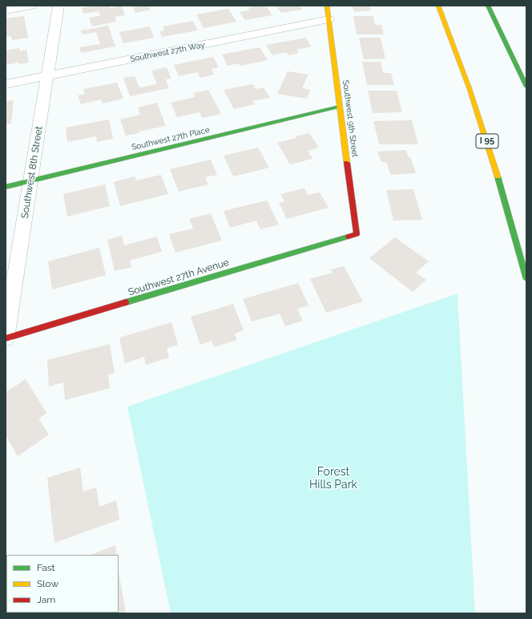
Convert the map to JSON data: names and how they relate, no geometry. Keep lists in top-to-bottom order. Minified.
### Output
{"streets":{"main road":["Southwest 9th Street","Southwest 27th Place","I 95","Southwest 27th Avenue"],"street":["Southwest 27th Way","Southwest 8th Street"]},"crossings":[["Southwest 27th Way","Southwest 9th Street"],["Southwest 27th Way","Southwest 8th Street"],["Southwest 9th Street","Southwest 27th Place"],["Southwest 9th Street","Southwest 27th Avenue"],["Southwest 27th Place","Southwest 8th Street"],["Southwest 8th Street","Southwest 27th Avenue"]],"parks":["Forest Hills Park"],"legend":["Fast","Slow","Jam"]}
